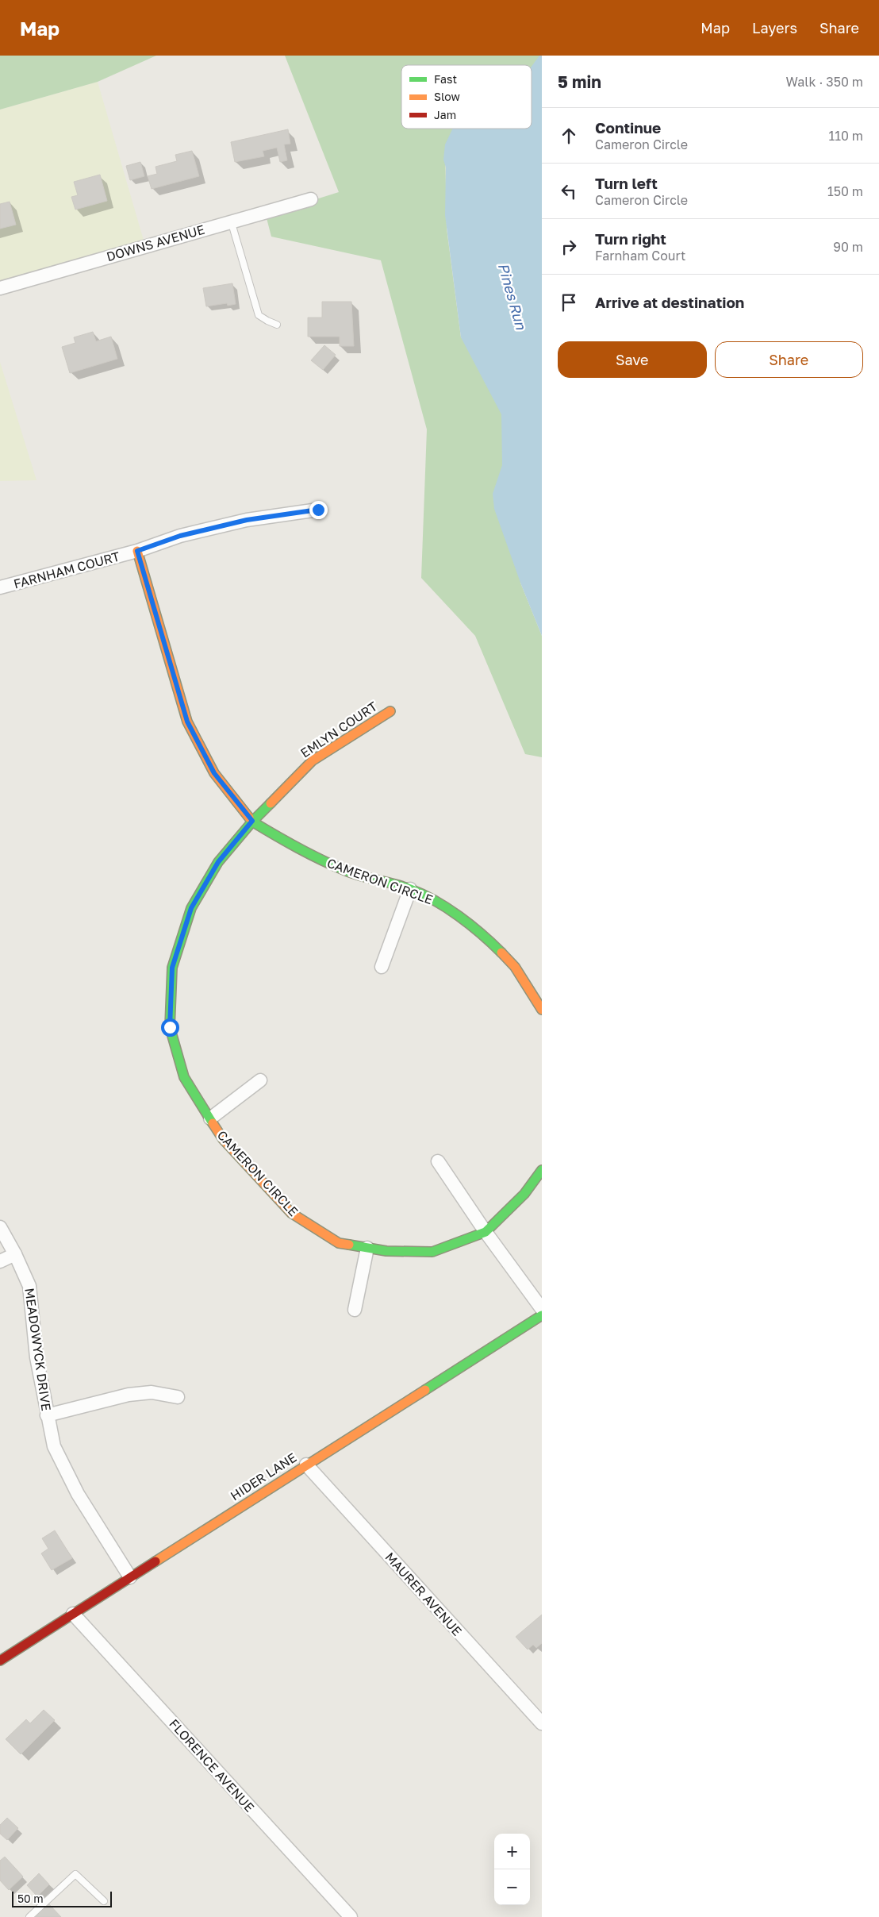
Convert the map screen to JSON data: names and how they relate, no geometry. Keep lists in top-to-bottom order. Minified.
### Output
{"streets":{"street":["DOWNS AVENUE","FARNHAM COURT","EMLYN COURT","CAMERON CIRCLE","MEADOWYCK DRIVE","HIDER LANE","MAURER AVENUE","FLORENCE AVENUE"]},"crossings":[["FARNHAM COURT","CAMERON CIRCLE"],["EMLYN COURT","CAMERON CIRCLE"],["MEADOWYCK DRIVE","HIDER LANE"],["HIDER LANE","MAURER AVENUE"],["HIDER LANE","FLORENCE AVENUE"]],"water":["Pines Run"],"legend":["Fast","Slow","Jam"],"scale_bar":"50 m","page":{"header":"Map","nav":["Map","Layers","Share"],"heading":["5 min","Walk · 350 m"],"list":[["Continue","Cameron Circle","110 m"],["Turn left","Cameron Circle","150 m"],["Turn right","Farnham Court","90 m"],"Arrive at destination"],"buttons":["Save","Share"],"map_buttons":["+","−"],"scale":"50 m"}}
